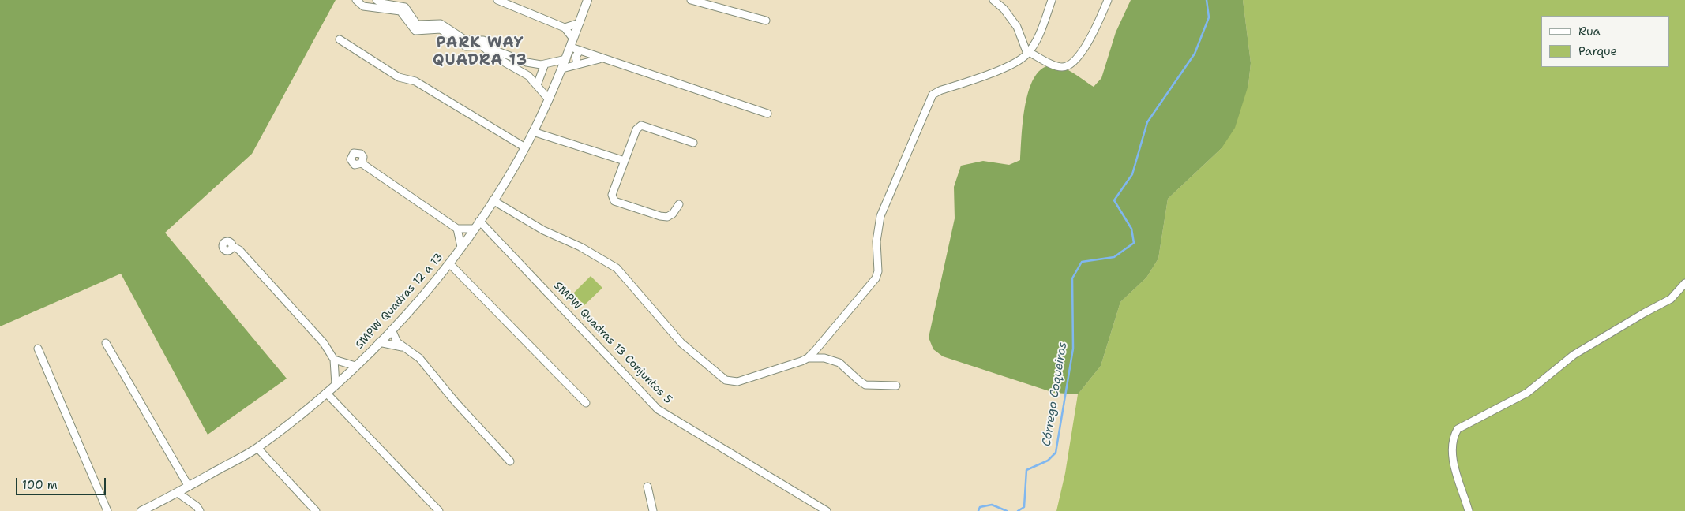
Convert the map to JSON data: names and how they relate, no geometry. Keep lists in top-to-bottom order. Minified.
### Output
{"streets":{"street":["SMPW Quadras 12 a 13","SMPW Quadras 13 Conjuntos 5"]},"crossings":[["SMPW Quadras 12 a 13","SMPW Quadras 13 Conjuntos 5"]],"districts":["PARK WAY QUADRA 13"],"water":["Córrego Coqueiros"],"legend":["Rua","Parque"],"scale_bar":"100 m"}
